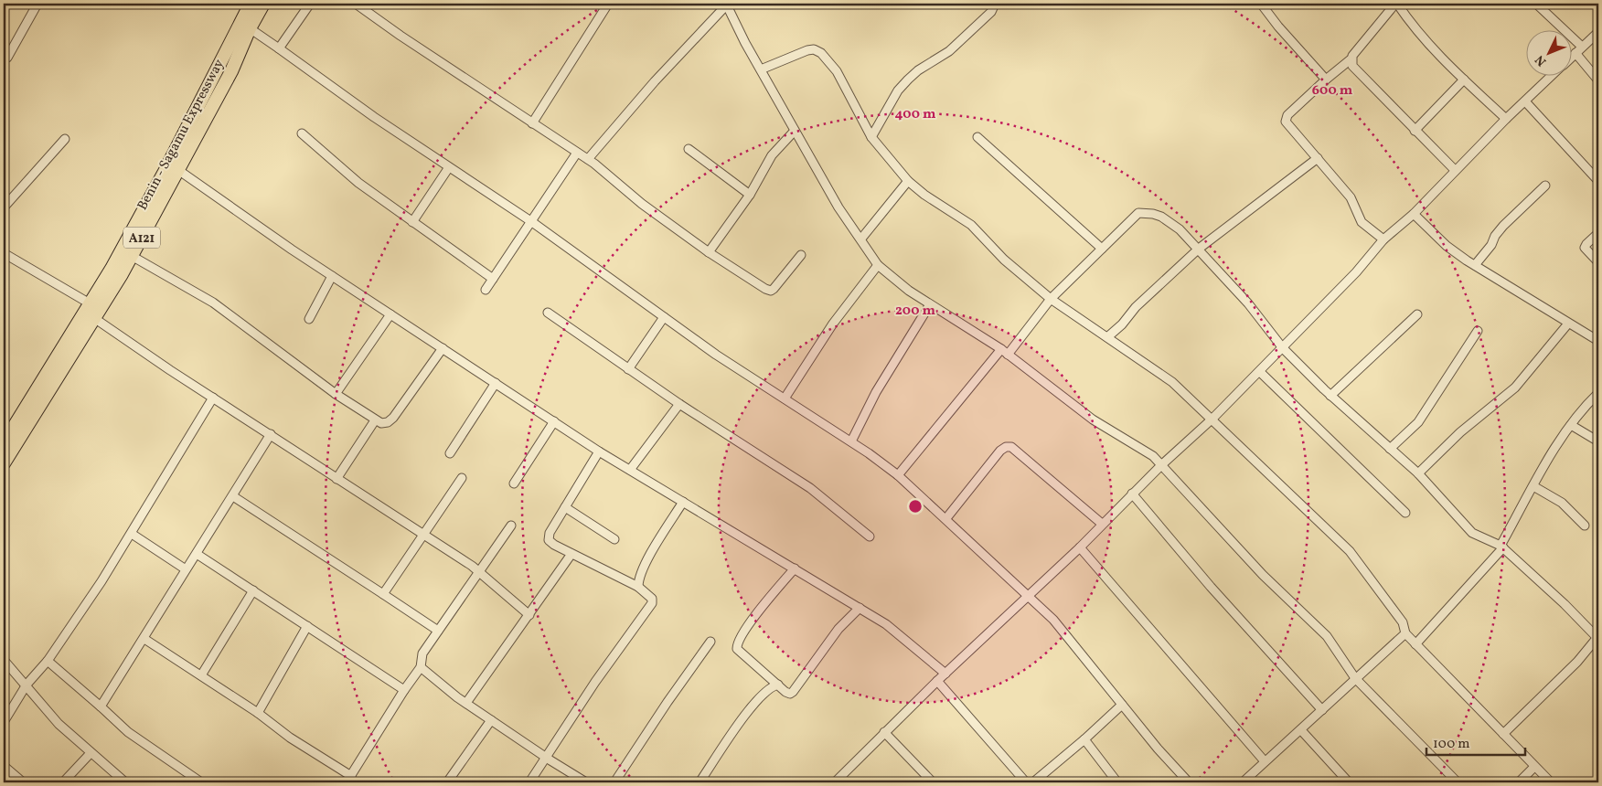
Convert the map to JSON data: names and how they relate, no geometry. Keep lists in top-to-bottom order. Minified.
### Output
{"streets":{"highway":["Benin - Sagamu Expressway","A121"]},"scale_bar":"100 m","north":"bottom left","rings":["600 m","400 m","200 m"]}
